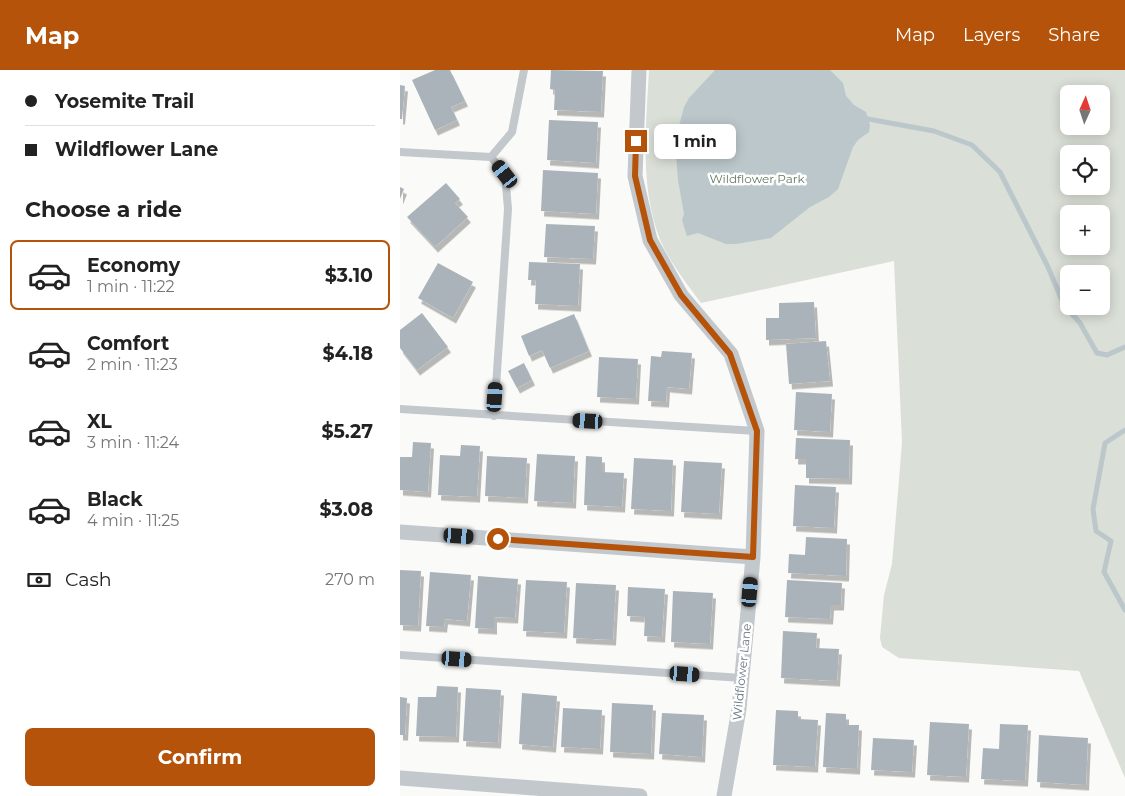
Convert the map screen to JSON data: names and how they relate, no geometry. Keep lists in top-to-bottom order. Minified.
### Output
{"streets":{"street":["Wildflower Lane"]},"parks":["Wildflower Park"],"north":"top","page":{"header":"Map","nav":["Map","Layers","Share"],"banner":["Yosemite Trail","Wildflower Lane"],"map_buttons":["+","−"],"bubble":"1 min","heading":"Choose a ride","list":[{"name":"Economy","note":"1 min · 11:22","value":"$3.10"},{"name":"Comfort","note":"2 min · 11:23","value":"$4.18"},{"name":"XL","note":"3 min · 11:24","value":"$5.27"},{"name":"Black","note":"4 min · 11:25","value":"$3.08"}],"pay":["Cash","270 m"],"buttons":"Confirm"}}
